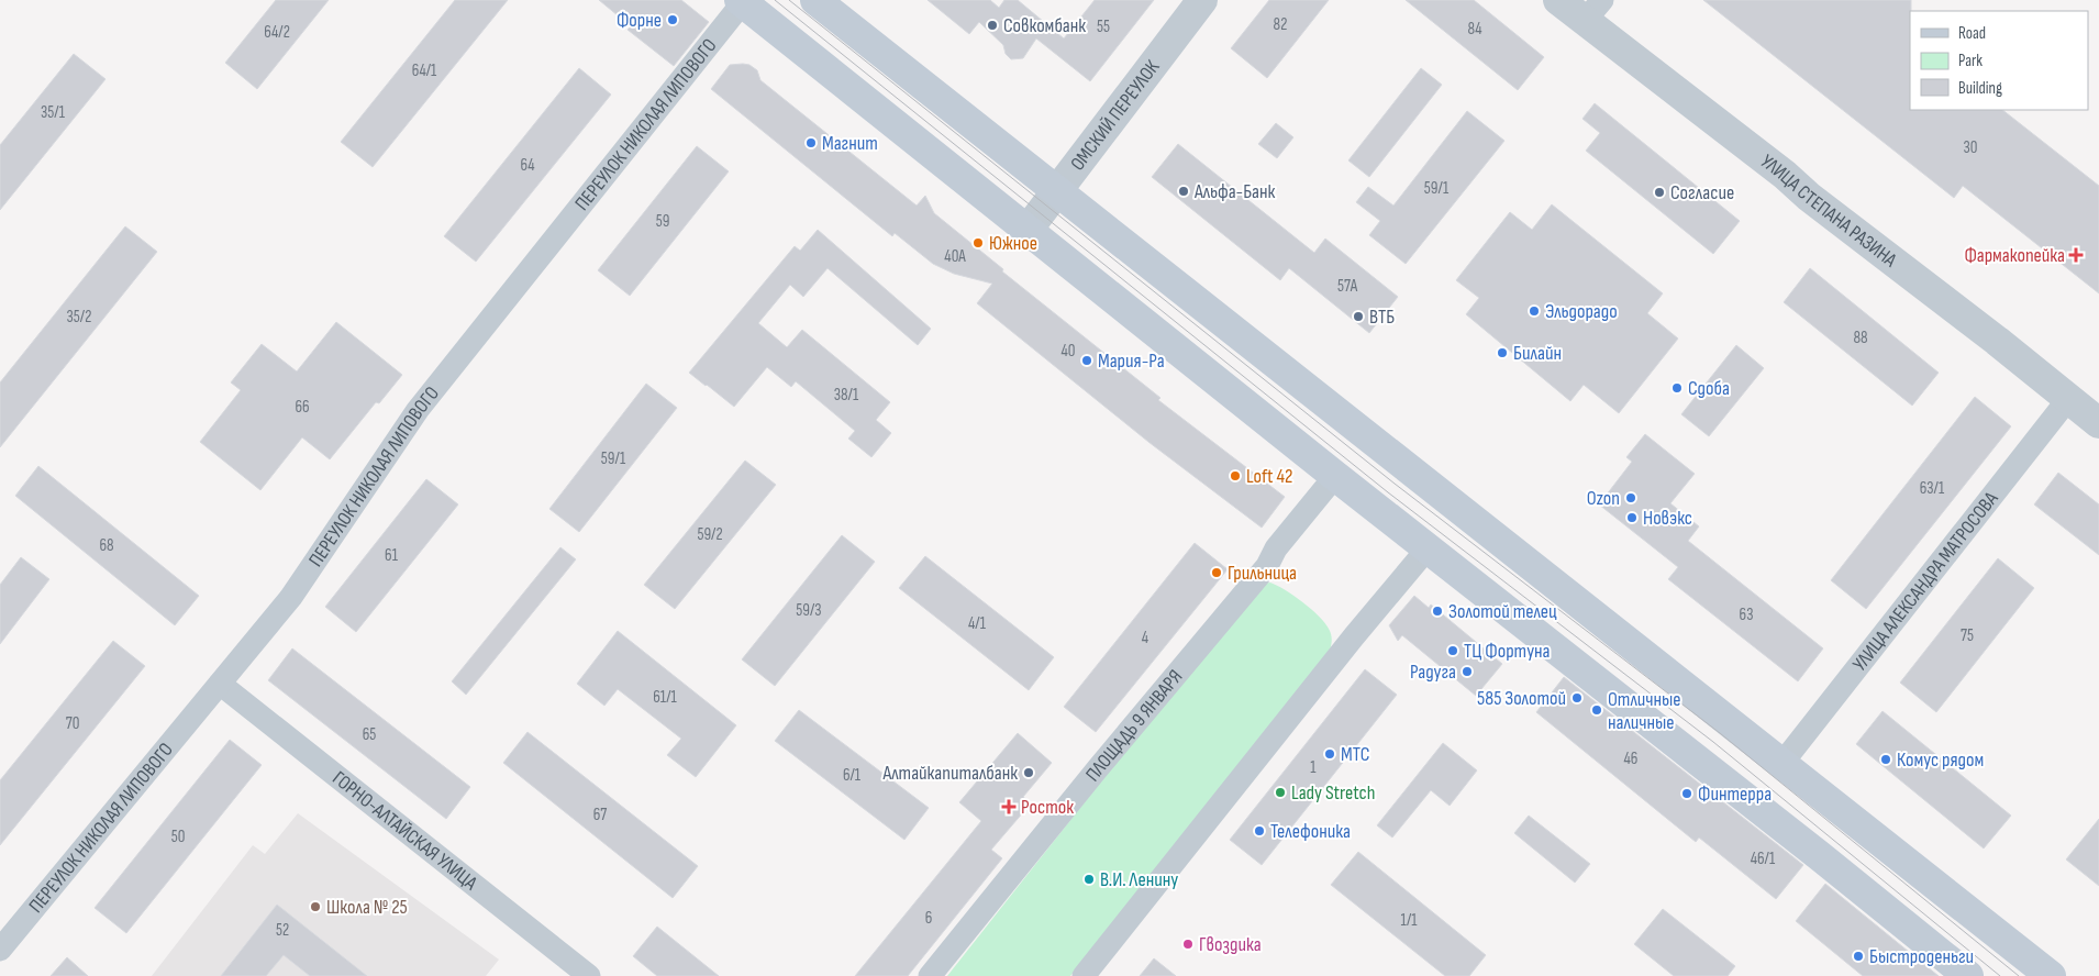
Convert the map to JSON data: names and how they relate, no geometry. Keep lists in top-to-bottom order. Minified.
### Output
{"streets":{"street":["ОМСКИЙ ПЕРЕУЛОК","ПЕРЕУЛОК НИКОЛАЯ ЛИПОВОГО","УЛИЦА СТЕПАНА РАЗИНА","УЛИЦА АЛЕКСАНДРА МАТРОСОВА","ПЛОЩАДЬ 9 ЯНВАРЯ","ГОРНО-АЛТАЙСКАЯ УЛИЦА"]},"crossings":[["ПЕРЕУЛОК НИКОЛАЯ ЛИПОВОГО","ГОРНО-АЛТАЙСКАЯ УЛИЦА"],["УЛИЦА СТЕПАНА РАЗИНА","УЛИЦА АЛЕКСАНДРА МАТРОСОВА"]],"places":{"other":["Форне","Совкомбанк","Магнит","Альфа-Банк","Согласие","Южное","Эльдорадо","ВТБ","Билайн","Мария-Ра","Сдоба","Loft 42","Ozon","Новэкс","Грильница","Золотой телец","ТЦ Фортуна","Радуга","585 Золотой","Отличные наличные","МТС","Комус рядом","Алтайкапиталбанк","Lady Stretch","Финтерра","Телефоника","В.И. Ленину","Школа № 25","Гвоздика","Быстроденьги"],"health":["Фармакопейка","Росток"]},"house_numbers":["82","55","84","64/2","64/1","35/1","30","64","59/1","59","40А","57А","35/2","88","40","38/1","66","59/1","63/1","59/2","68","61","59/3","63","4/1","75","4","61/1","70","65","46","1","6/1","67","50","46/1","6","1/1","52"],"legend":["Road","Park","Building"]}
